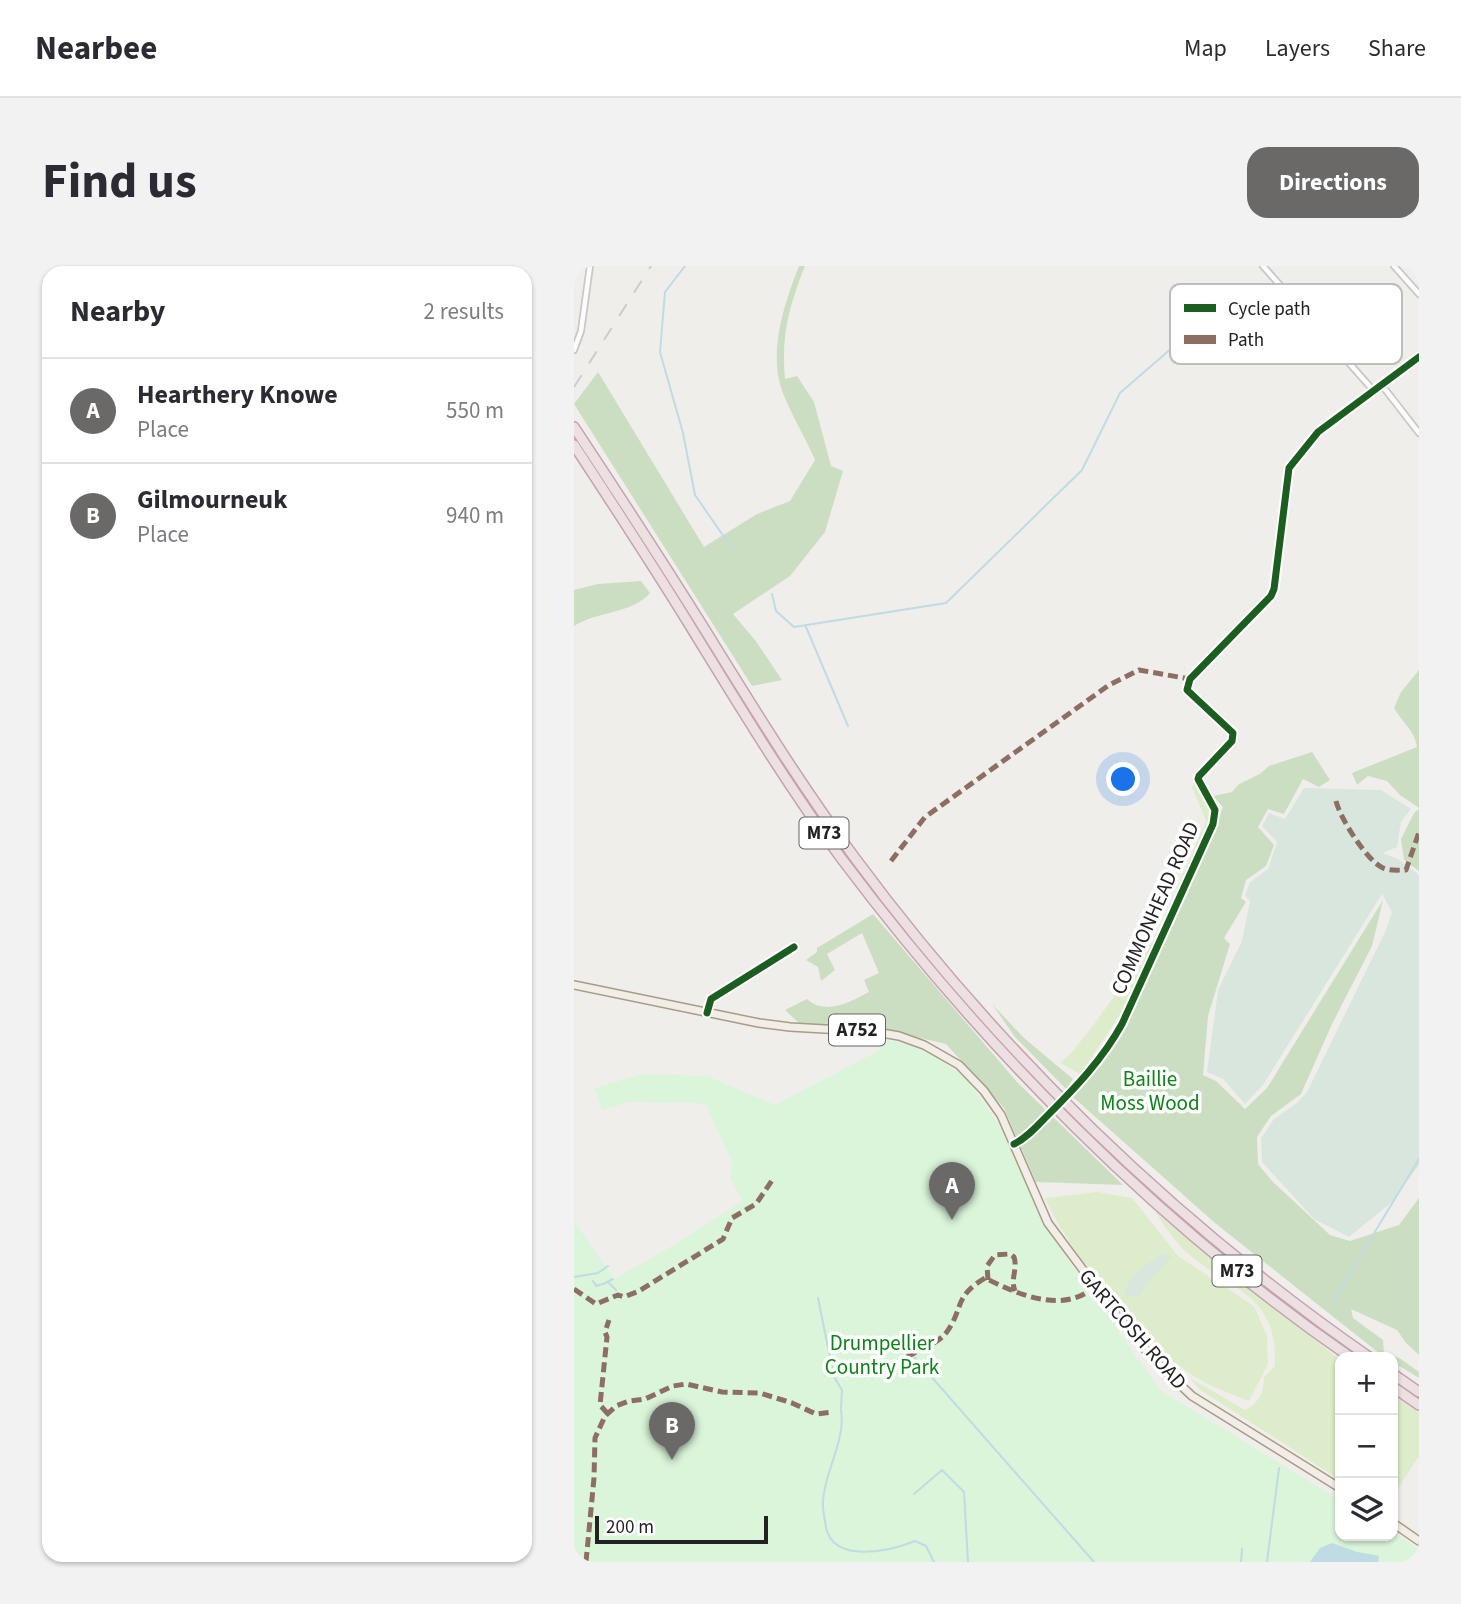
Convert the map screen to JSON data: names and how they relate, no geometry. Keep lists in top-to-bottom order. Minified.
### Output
{"streets":{"highway":["M73"],"main road":["A752","GARTCOSH ROAD"],"street":["COMMONHEAD ROAD"]},"crossings":[["COMMONHEAD ROAD","A752"],["COMMONHEAD ROAD","GARTCOSH ROAD"],["A752","GARTCOSH ROAD"]],"parks":["Baillie Moss Wood","Drumpellier Country Park"],"legend":["Cycle path","Path"],"scale_bar":"200 m","page":{"header":"Nearbee","nav":["Map","Layers","Share"],"title":"Find us","buttons":"Directions","heading":["Nearby","2 results"],"list":[{"mark":"A","name":"Hearthery Knowe","note":"Place","value":"550 m"},{"mark":"B","name":"Gilmourneuk","note":"Place","value":"940 m"}],"pins":["A","B"],"map_buttons":["+","−"],"scale":"200 m"}}
